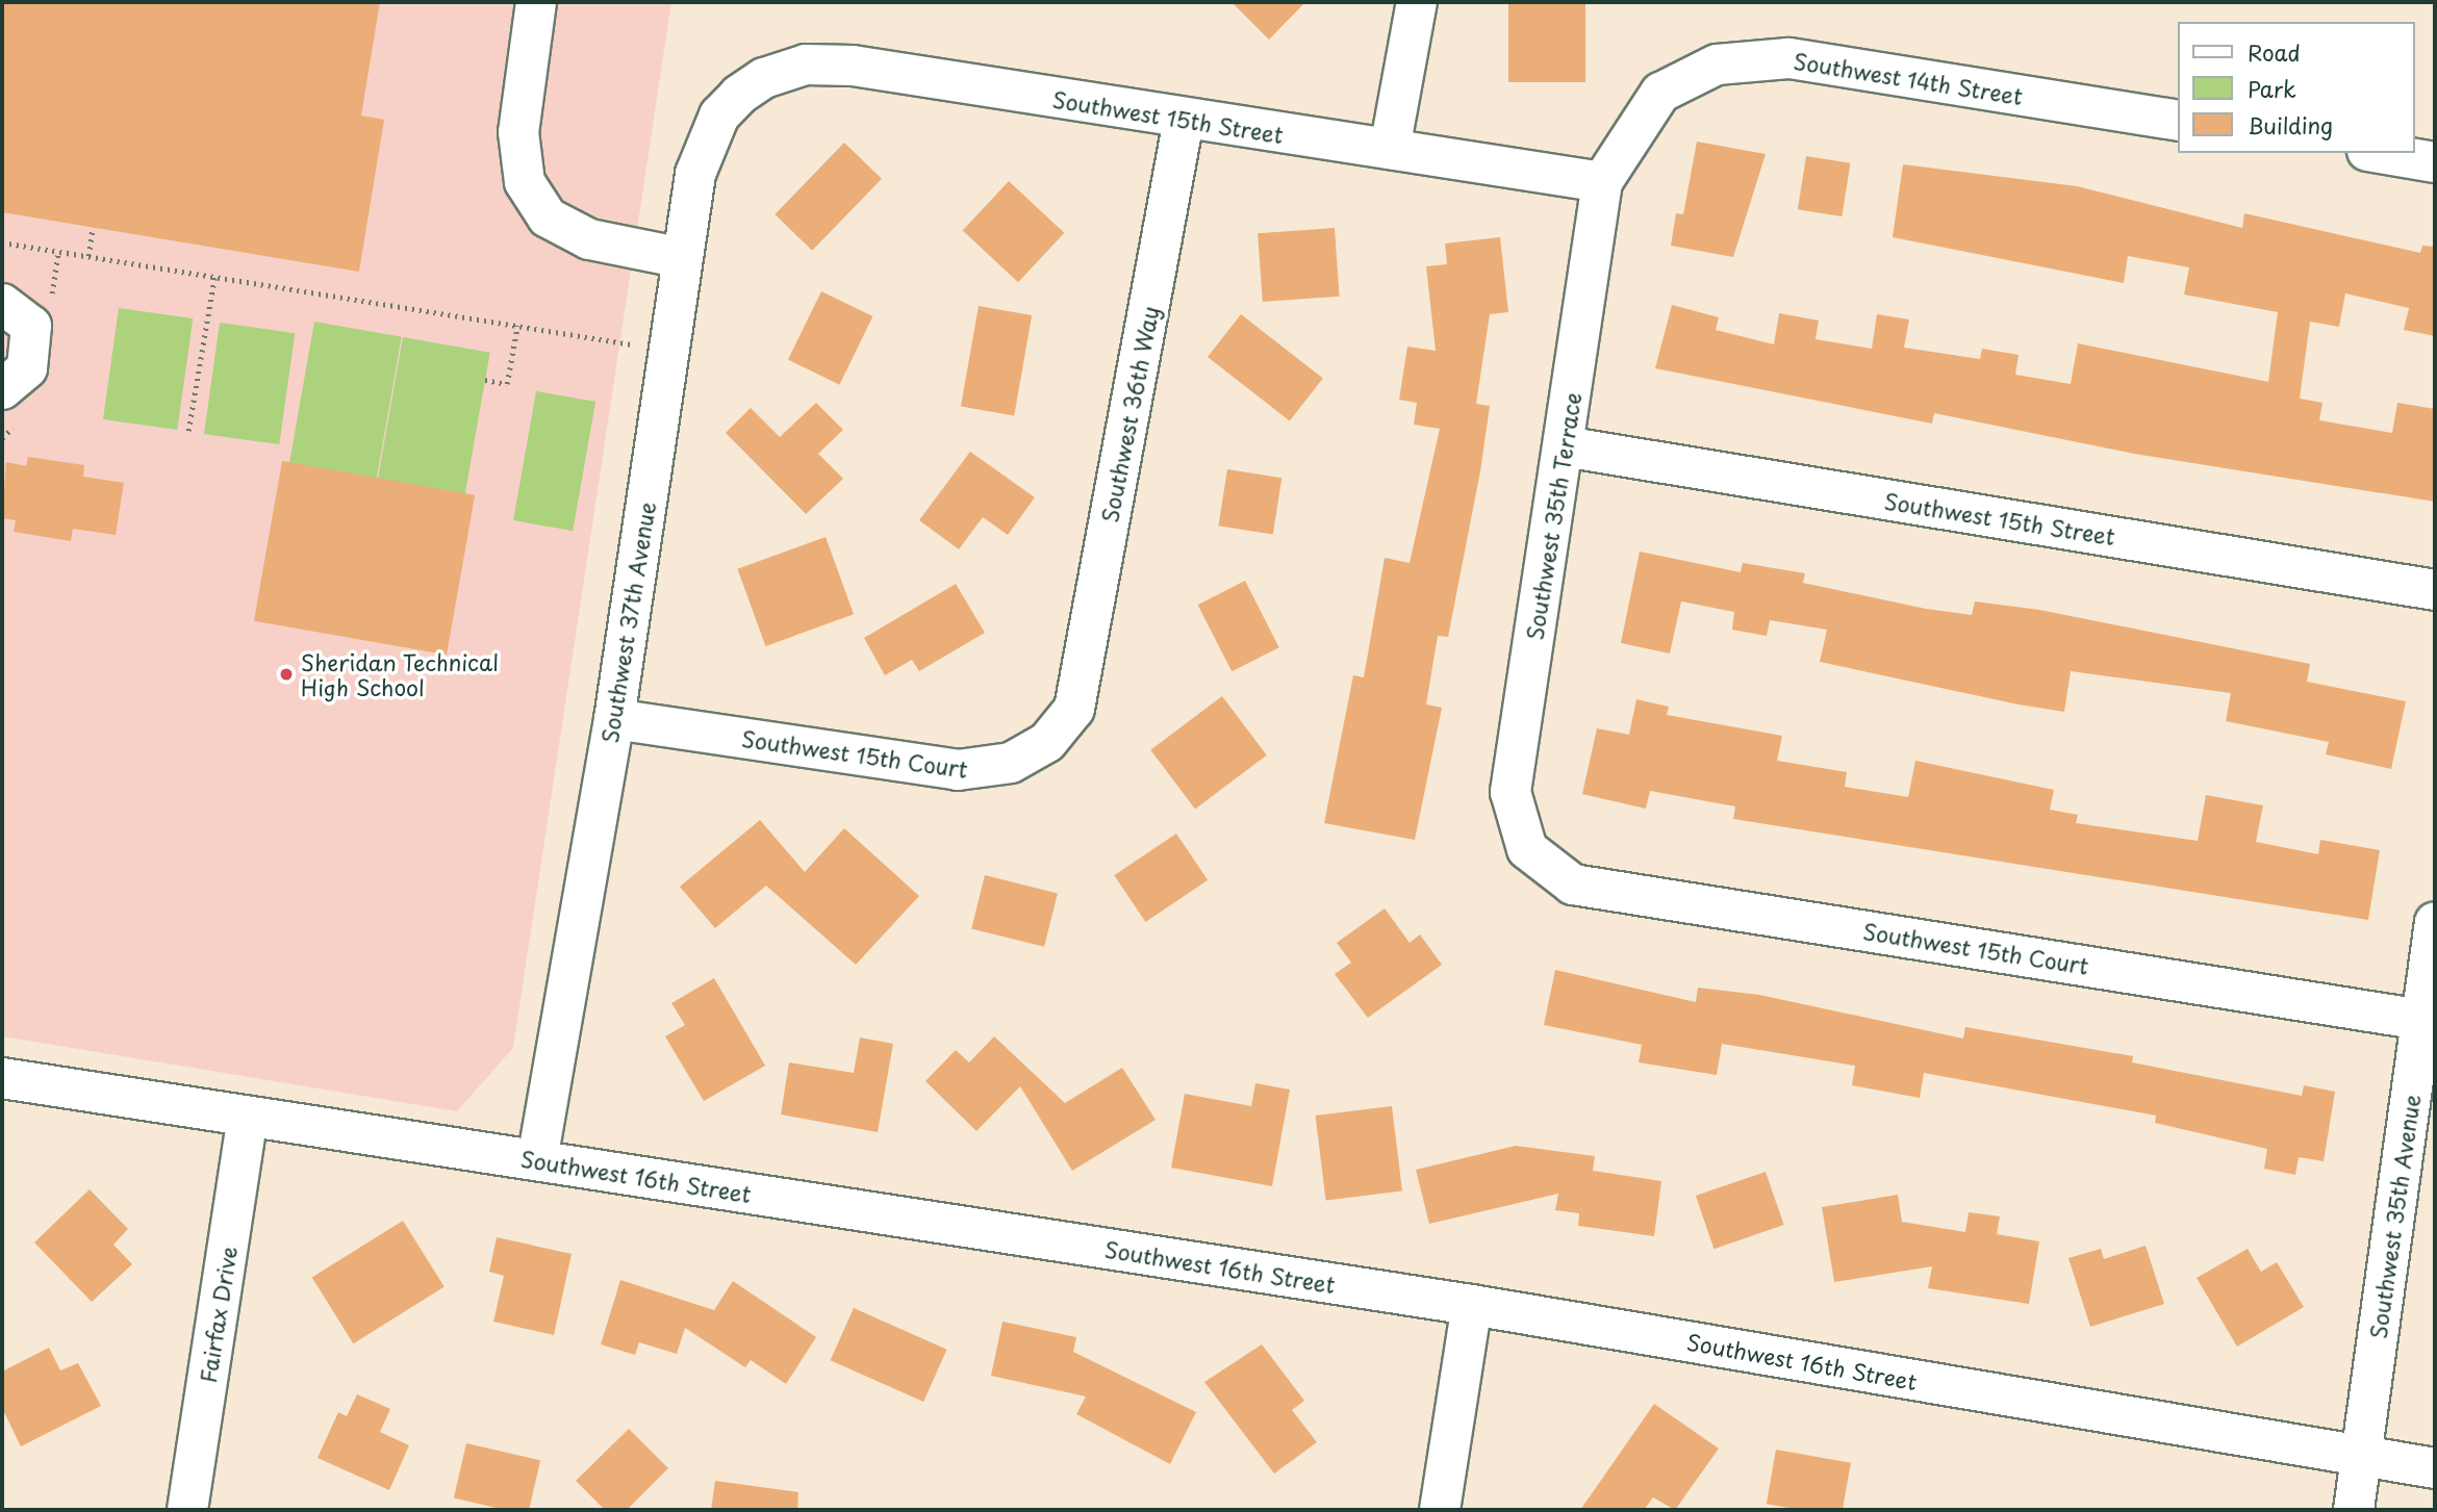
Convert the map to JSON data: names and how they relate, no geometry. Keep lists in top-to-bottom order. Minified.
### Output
{"streets":{"street":["Southwest 14th Street","Southwest 15th Street","Southwest 36th Way","Southwest 35th Terrace","Southwest 37th Avenue","Southwest 15th Court","Southwest 16th Street","Southwest 35th Avenue","Fairfax Drive"]},"crossings":[["Southwest 14th Street","Southwest 15th Street"],["Southwest 14th Street","Southwest 35th Terrace"],["Southwest 15th Street","Southwest 36th Way"],["Southwest 15th Street","Southwest 35th Terrace"],["Southwest 15th Street","Southwest 37th Avenue"],["Southwest 36th Way","Southwest 15th Court"],["Southwest 35th Terrace","Southwest 15th Court"],["Southwest 37th Avenue","Southwest 15th Court"],["Southwest 37th Avenue","Southwest 16th Street"],["Southwest 15th Court","Southwest 35th Avenue"],["Southwest 16th Street","Southwest 35th Avenue"],["Southwest 16th Street","Fairfax Drive"]],"places":["Sheridan Technical High School"],"legend":["Road","Park","Building"]}
